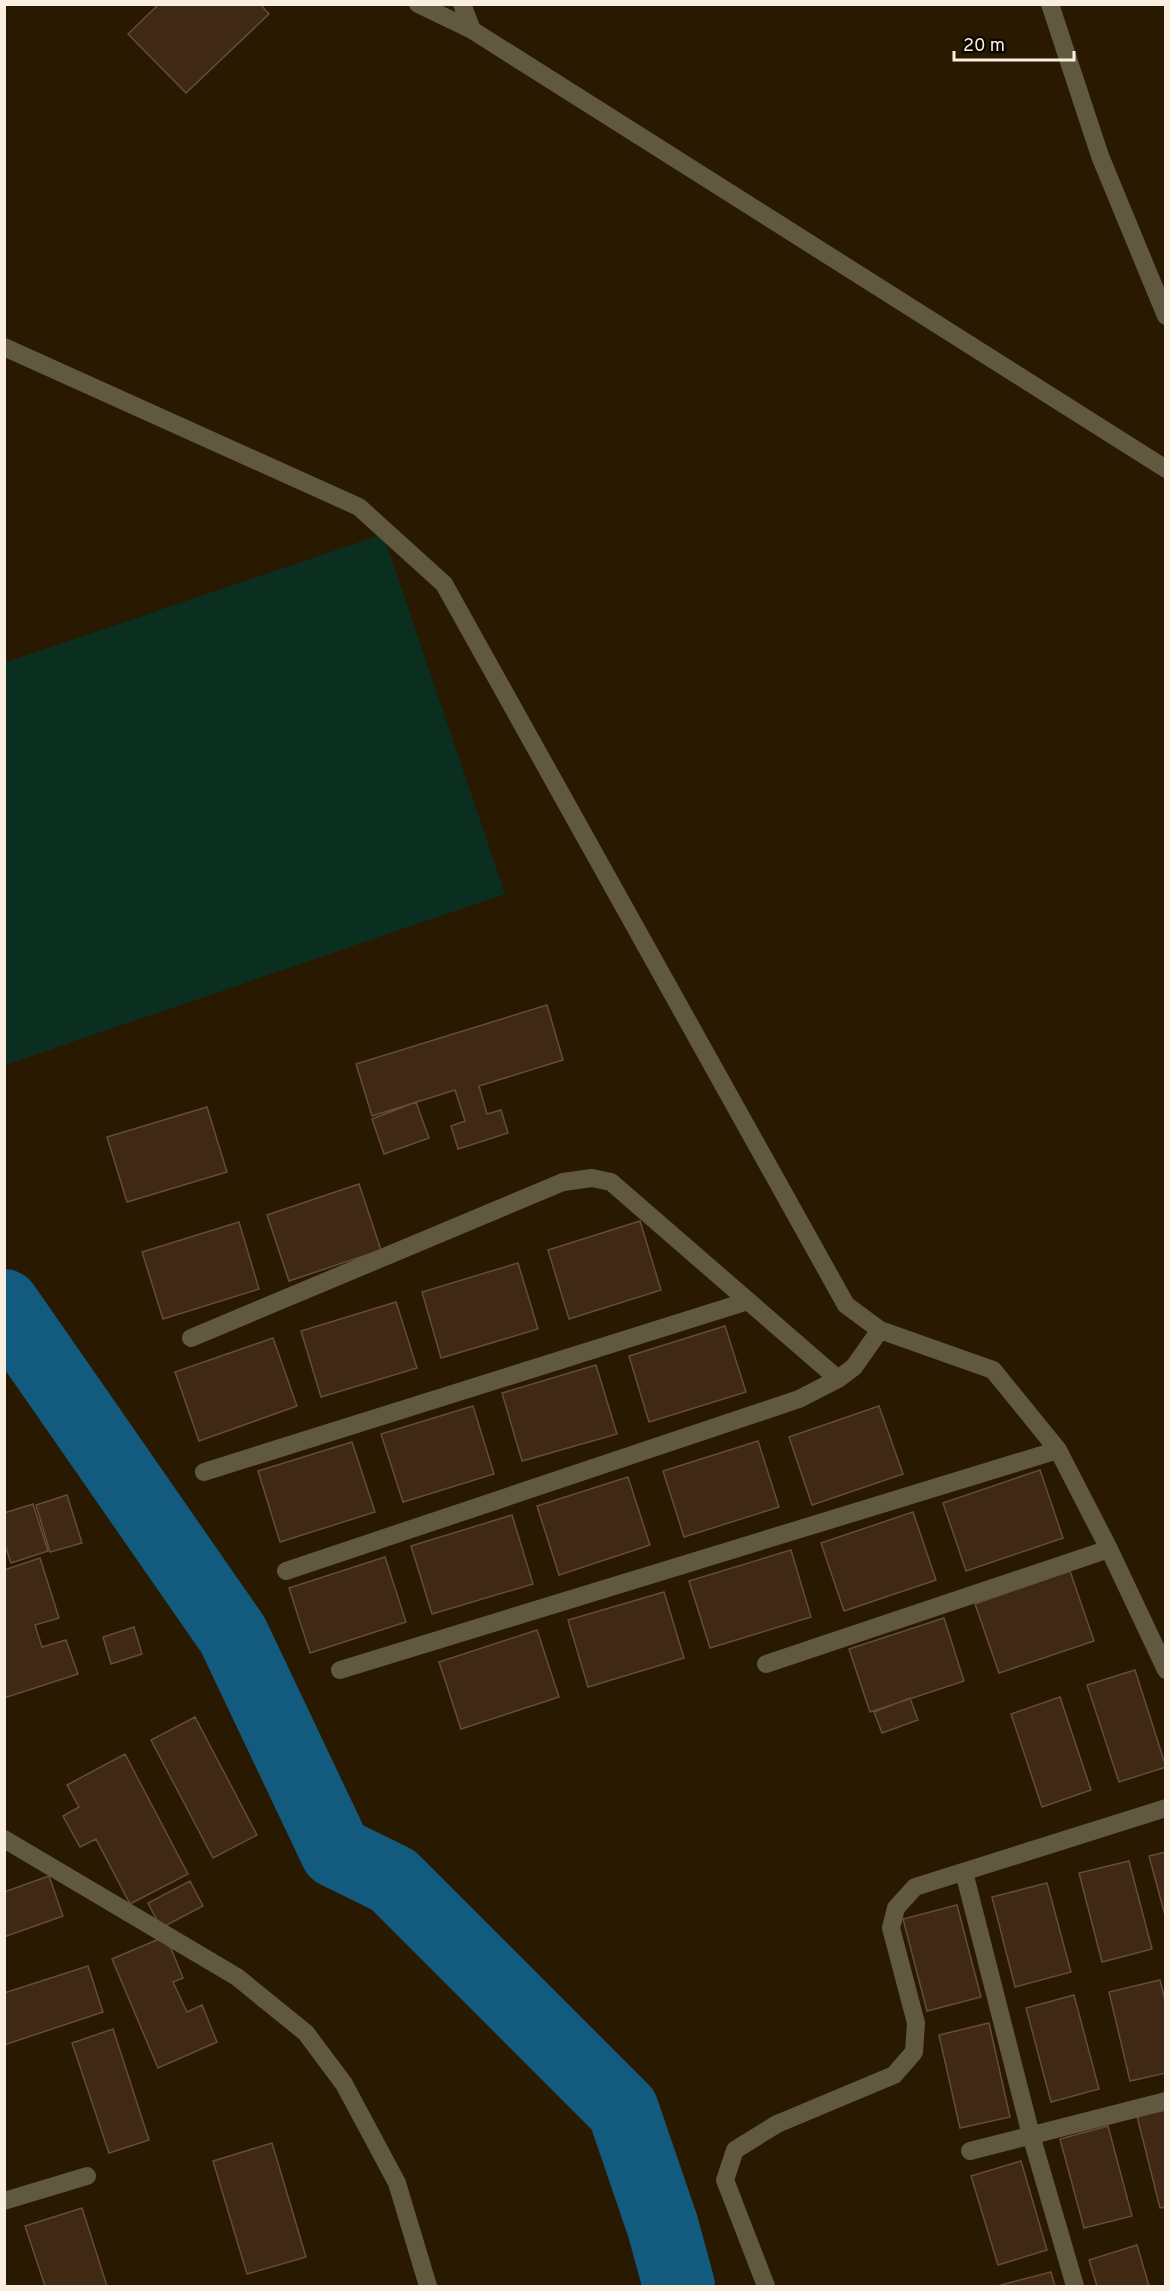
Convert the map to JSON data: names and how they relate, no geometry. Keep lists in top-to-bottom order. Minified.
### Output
{"scale_bar":"20 m"}
